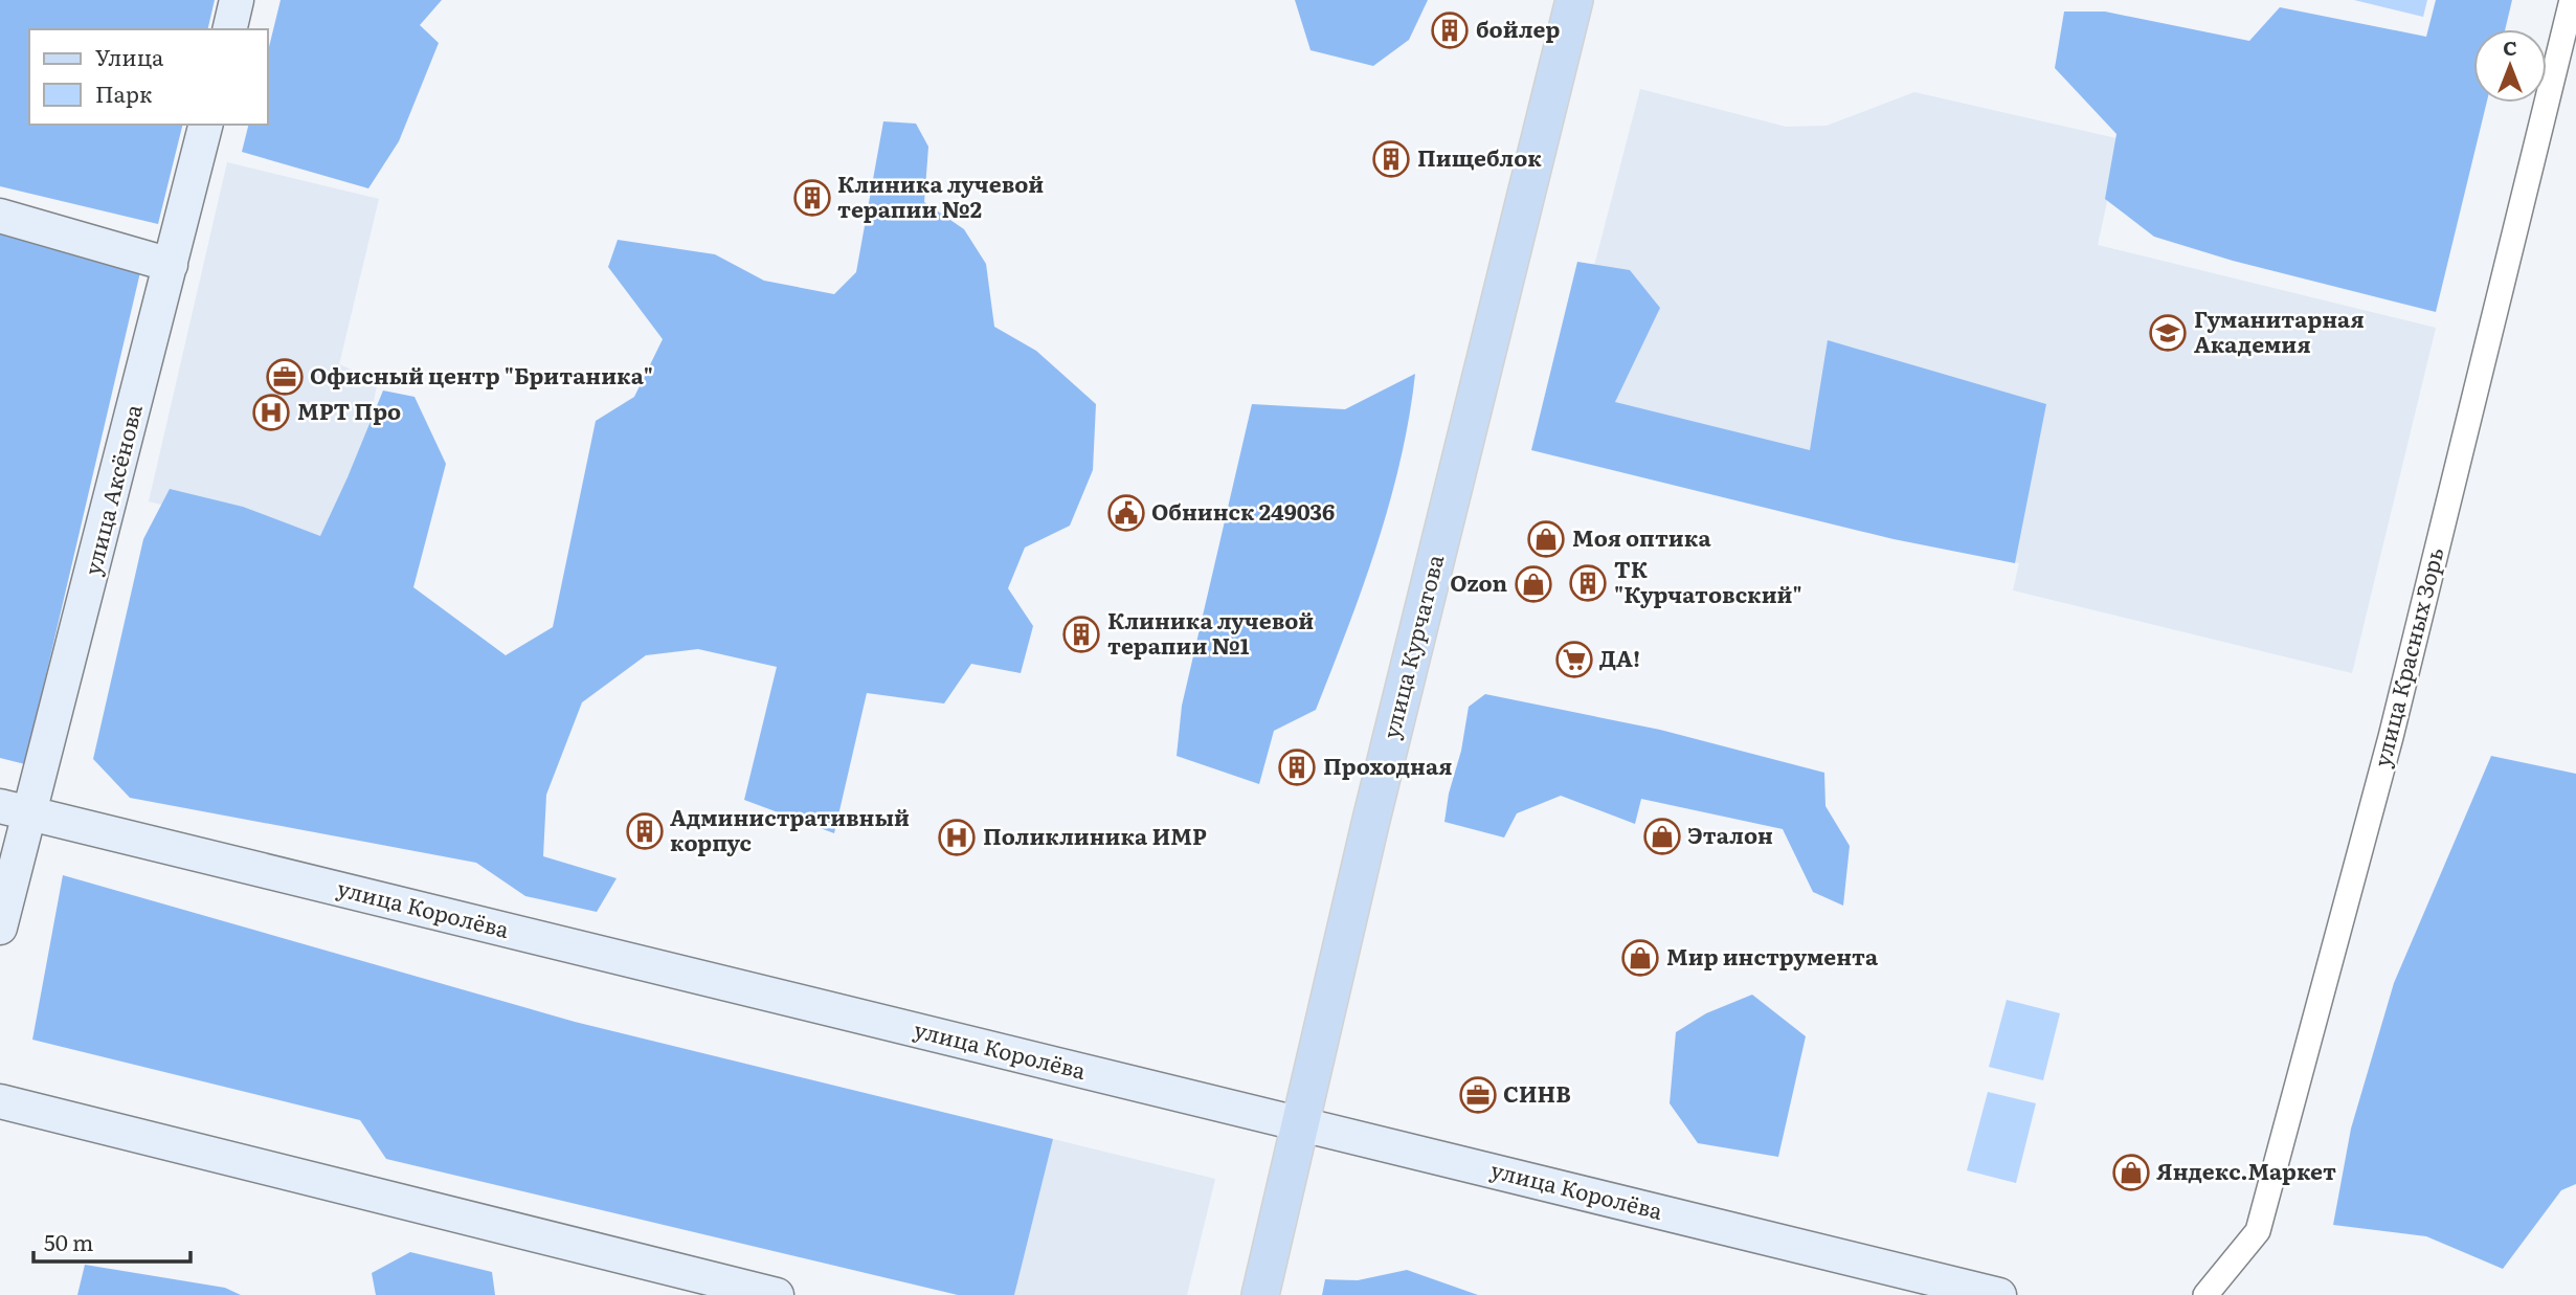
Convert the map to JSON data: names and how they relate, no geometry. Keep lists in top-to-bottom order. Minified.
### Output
{"streets":{"main road":["улица Аксёнова","улица Курчатова","улица Королёва"],"street":["улица Красных Зорь"]},"crossings":[["улица Аксёнова","улица Королёва"],["улица Курчатова","улица Королёва"]],"places":{"building":["бойлер","Пищеблок","Клиника лучевой терапии №2","ТК \"Курчатовский\"","Клиника лучевой терапии №1","Проходная","Административный корпус"],"school or university":["Гуманитарная Академия"],"office":["Офисный центр \"Британика\"","СИНВ"],"hospital":["МРТ Про","Поликлиника ИМР"],"public building":["Обнинск 249036"],"shop":["Моя оптика","Ozon","Эталон","Мир инструмента","Яндекс.Маркет"],"supermarket":["ДА!"]},"legend":["Улица","Парк"],"scale_bar":"50 m","north":"top"}
